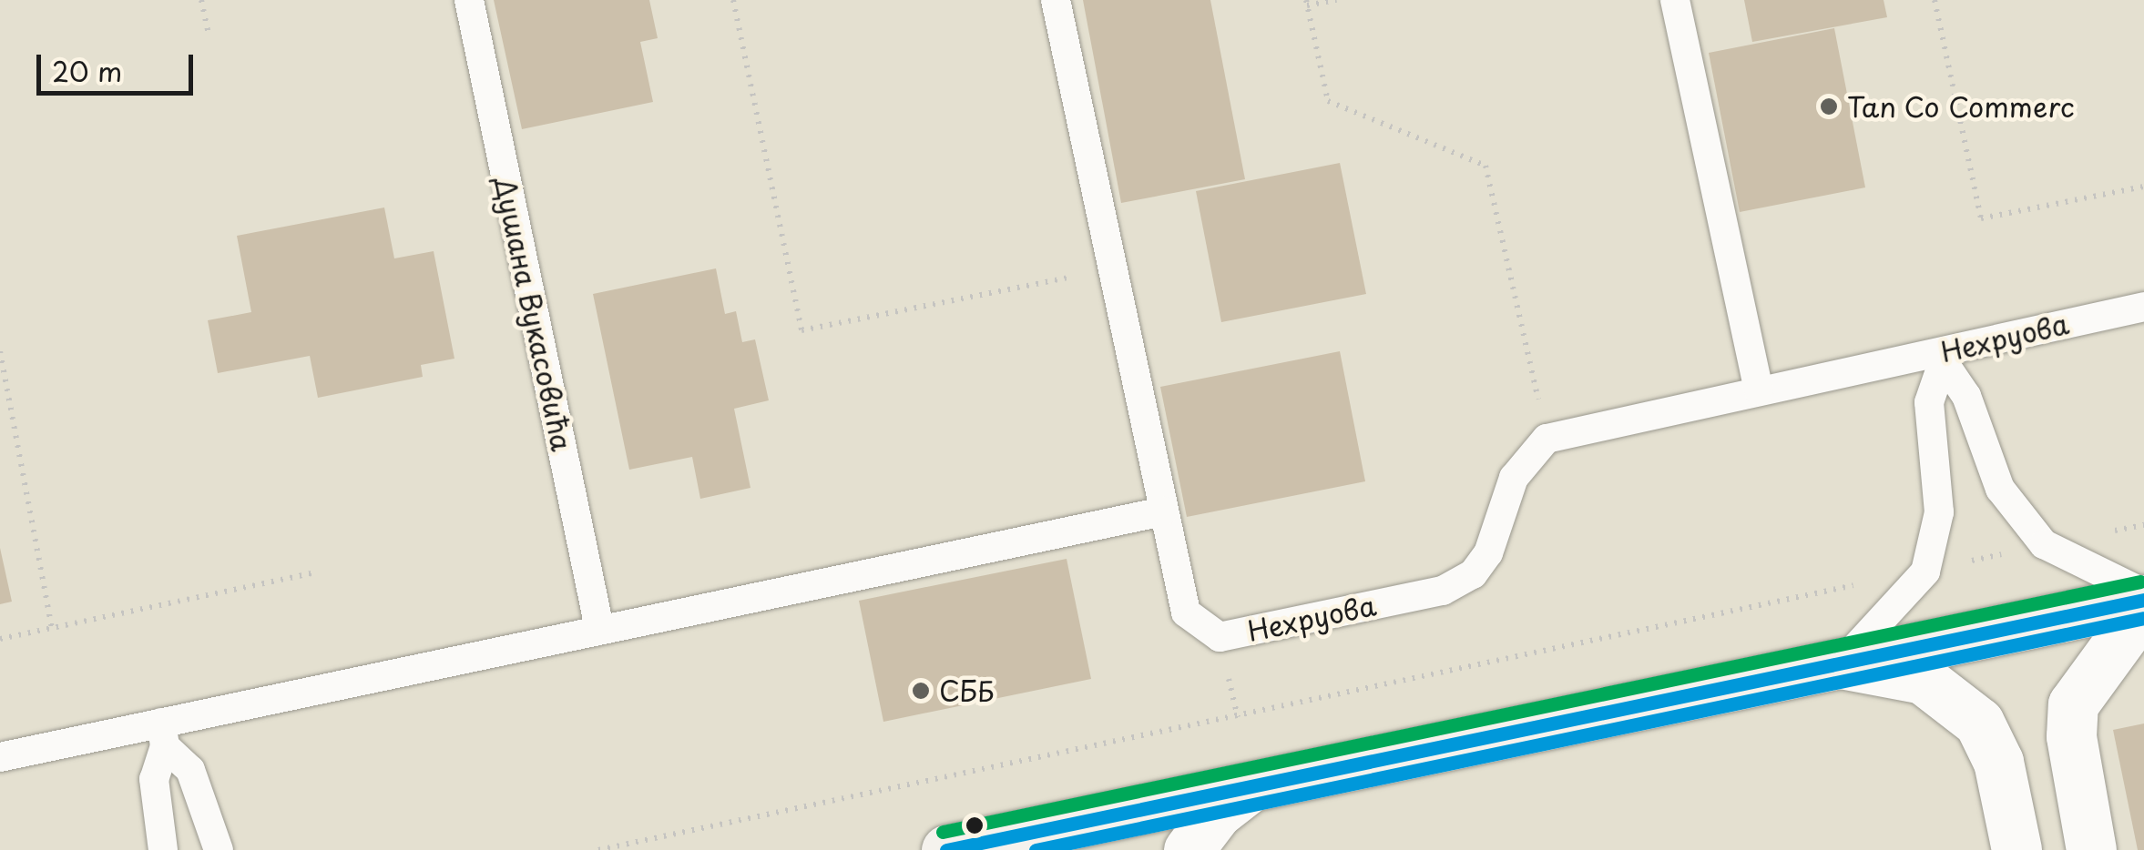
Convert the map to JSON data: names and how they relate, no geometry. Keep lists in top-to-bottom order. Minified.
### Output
{"streets":{"lane":["Душана Вукасовића","Нехруова"]},"places":["Tan Co Commerc","СББ"],"scale_bar":"20 m"}
